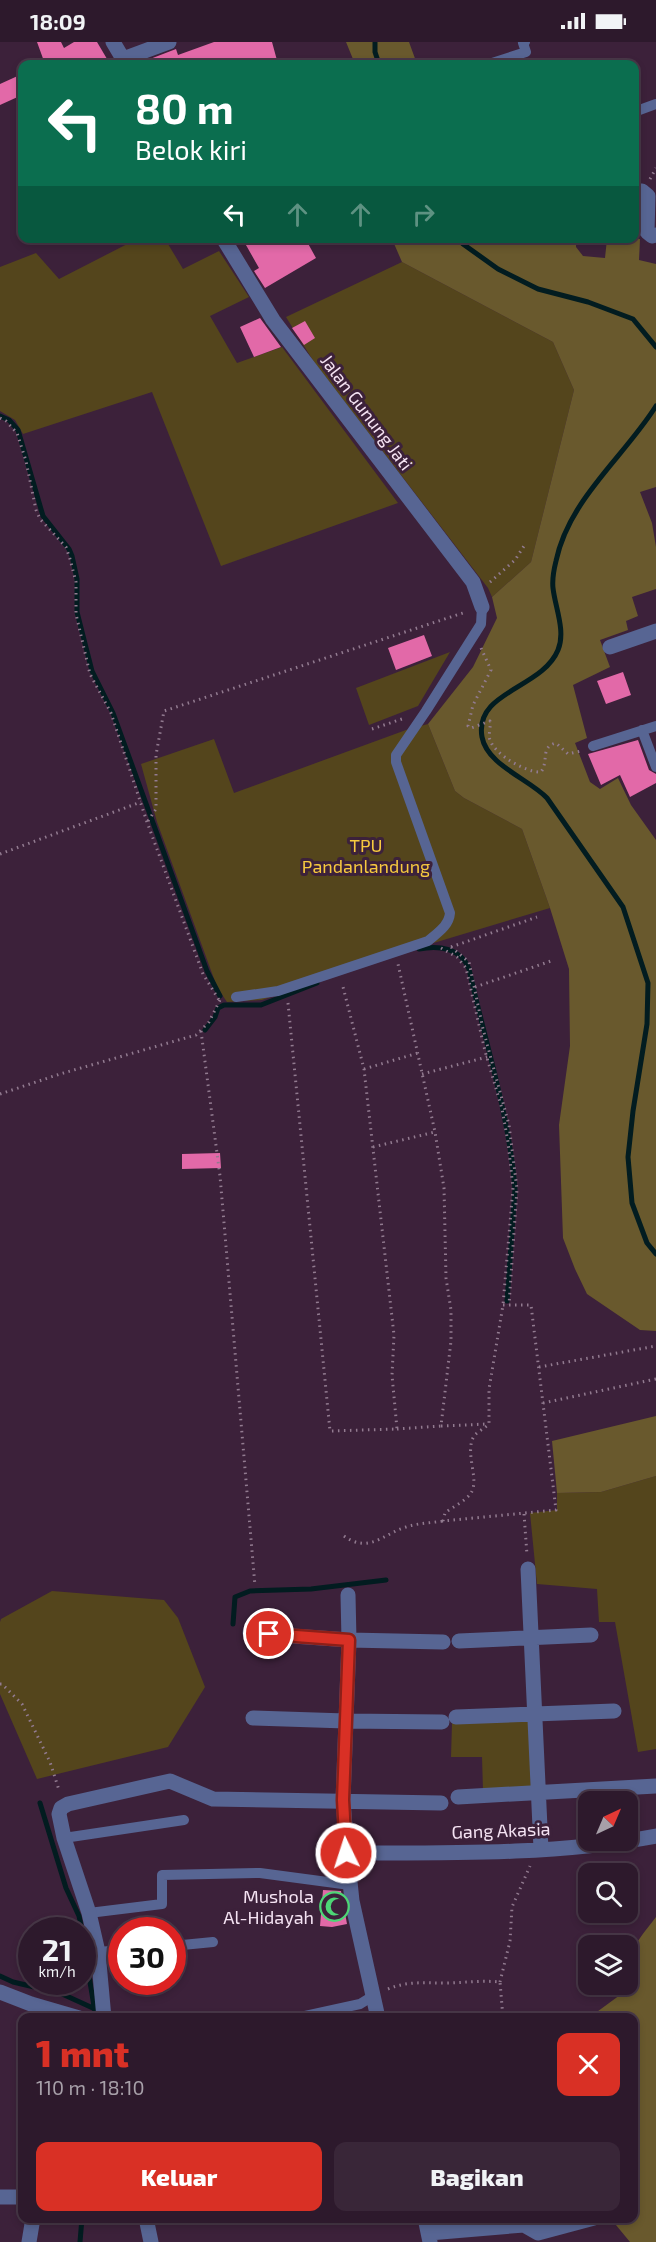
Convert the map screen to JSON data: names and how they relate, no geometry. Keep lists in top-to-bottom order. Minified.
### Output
{"streets":{"street":["Jalan Gunung Jati","Gang Akasia"]},"parks":["TPU Pandanlandung"],"places":{"mosque":["Mushola Al-Hidayah"]},"north":"top right","page":{"status":"18:09","turn":["80 m","Belok kiri"],"speed":"21 km/h","limit":"30","heading":["1 mnt","110 m · 18:10"],"buttons":["Keluar","Bagikan"]}}
